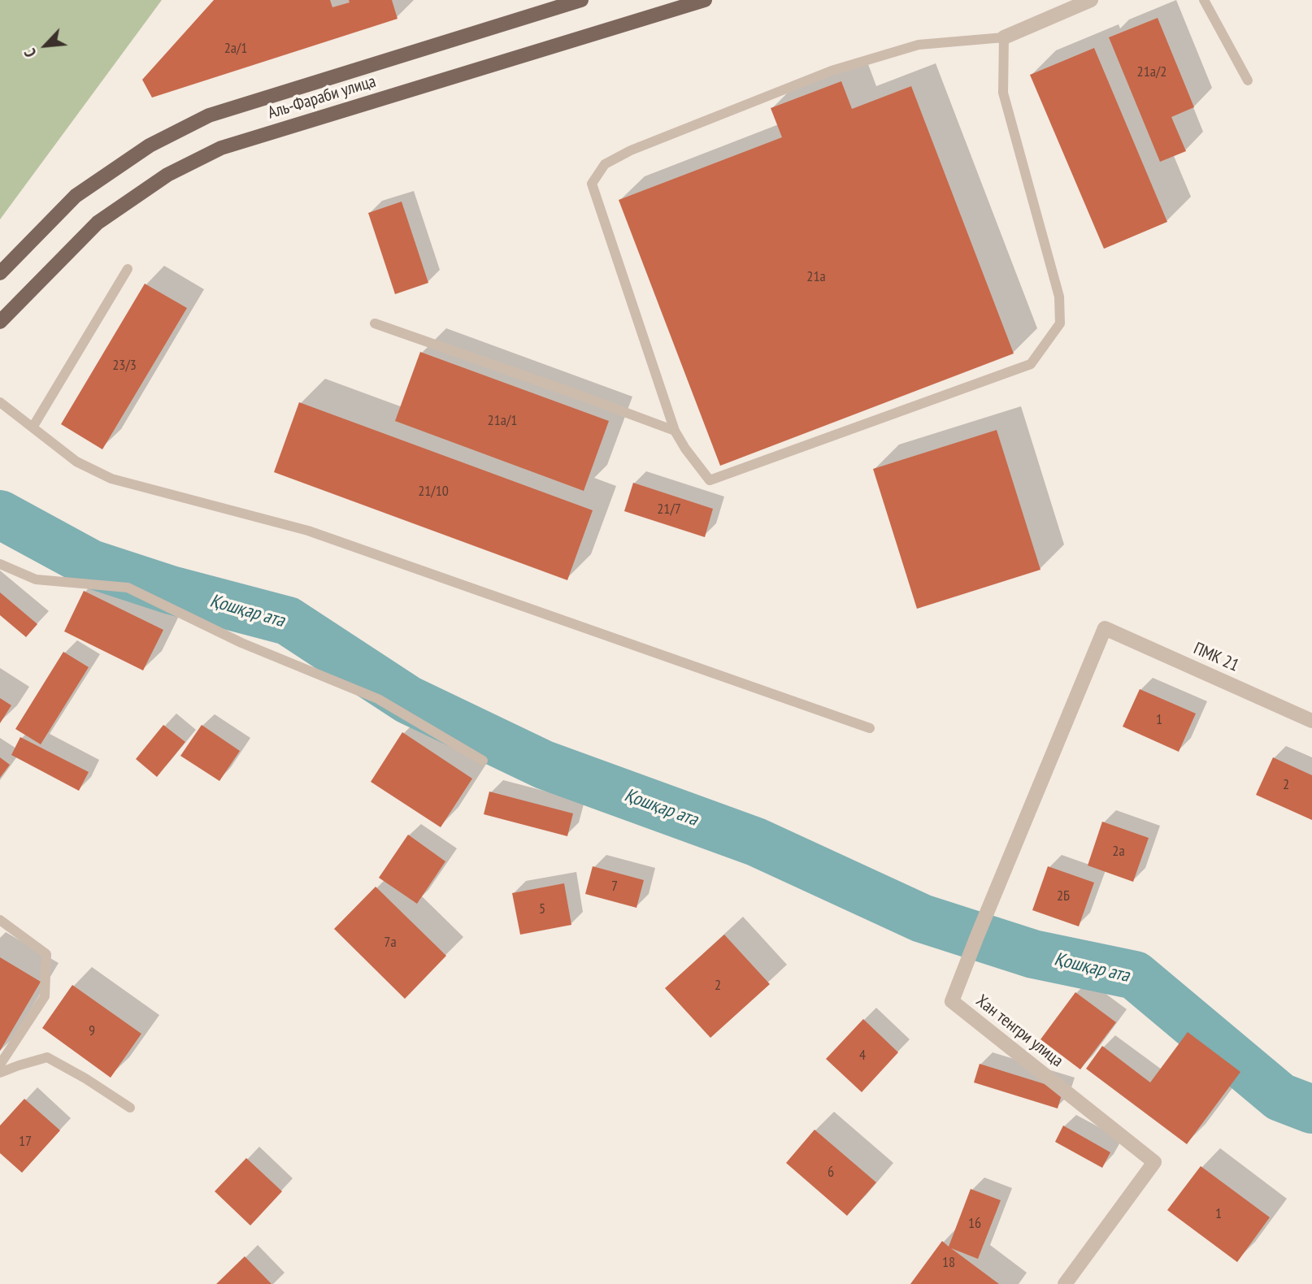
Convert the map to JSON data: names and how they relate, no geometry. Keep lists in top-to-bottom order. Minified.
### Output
{"streets":{"main road":["Аль-Фараби улица"],"street":["ПМК 21","Хан тенгри улица"]},"crossings":[["ПМК 21","Хан тенгри улица"]],"water":["Қошқар ата"],"house_numbers":["2а/1","21а/2","21а","23/3","21а/1","21/10","21/7","1","2","2а","7","2Б","5","7а","2","9","4","17","6","1","16","18"],"north":"bottom left"}
